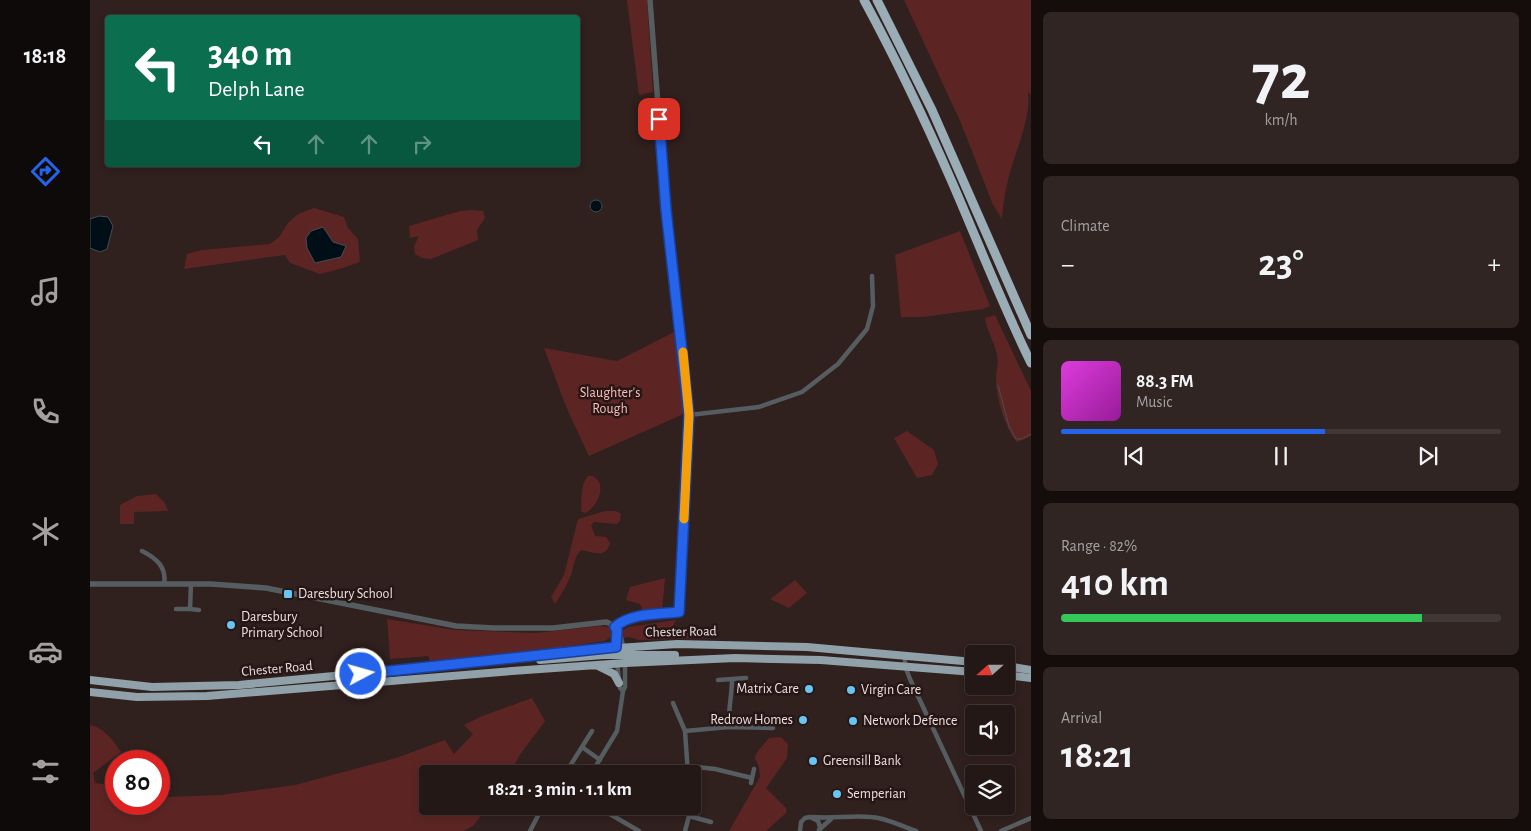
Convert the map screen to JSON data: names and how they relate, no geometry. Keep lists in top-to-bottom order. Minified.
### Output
{"streets":{"highway":["Chester Road"]},"parks":["Slaughter's Rough"],"places":{"transit":["Daresbury School"],"other":["Daresbury Primary School","Matrix Care","Virgin Care","Redrow Homes","Network Defence","Greensill Bank","Semperian"]},"north":"left","page":{"tabs":"18:18","tile":[["72","km/h"],"Climate",["Range · 82%","410 km"],["Arrival","18:21"]],"turn":["340 m","Delph Lane"],"heat":["−","23°","+"],"song":["88.3 FM","Music"],"limit":"80","trip":"18:21 · 3 min · 1.1 km"}}
